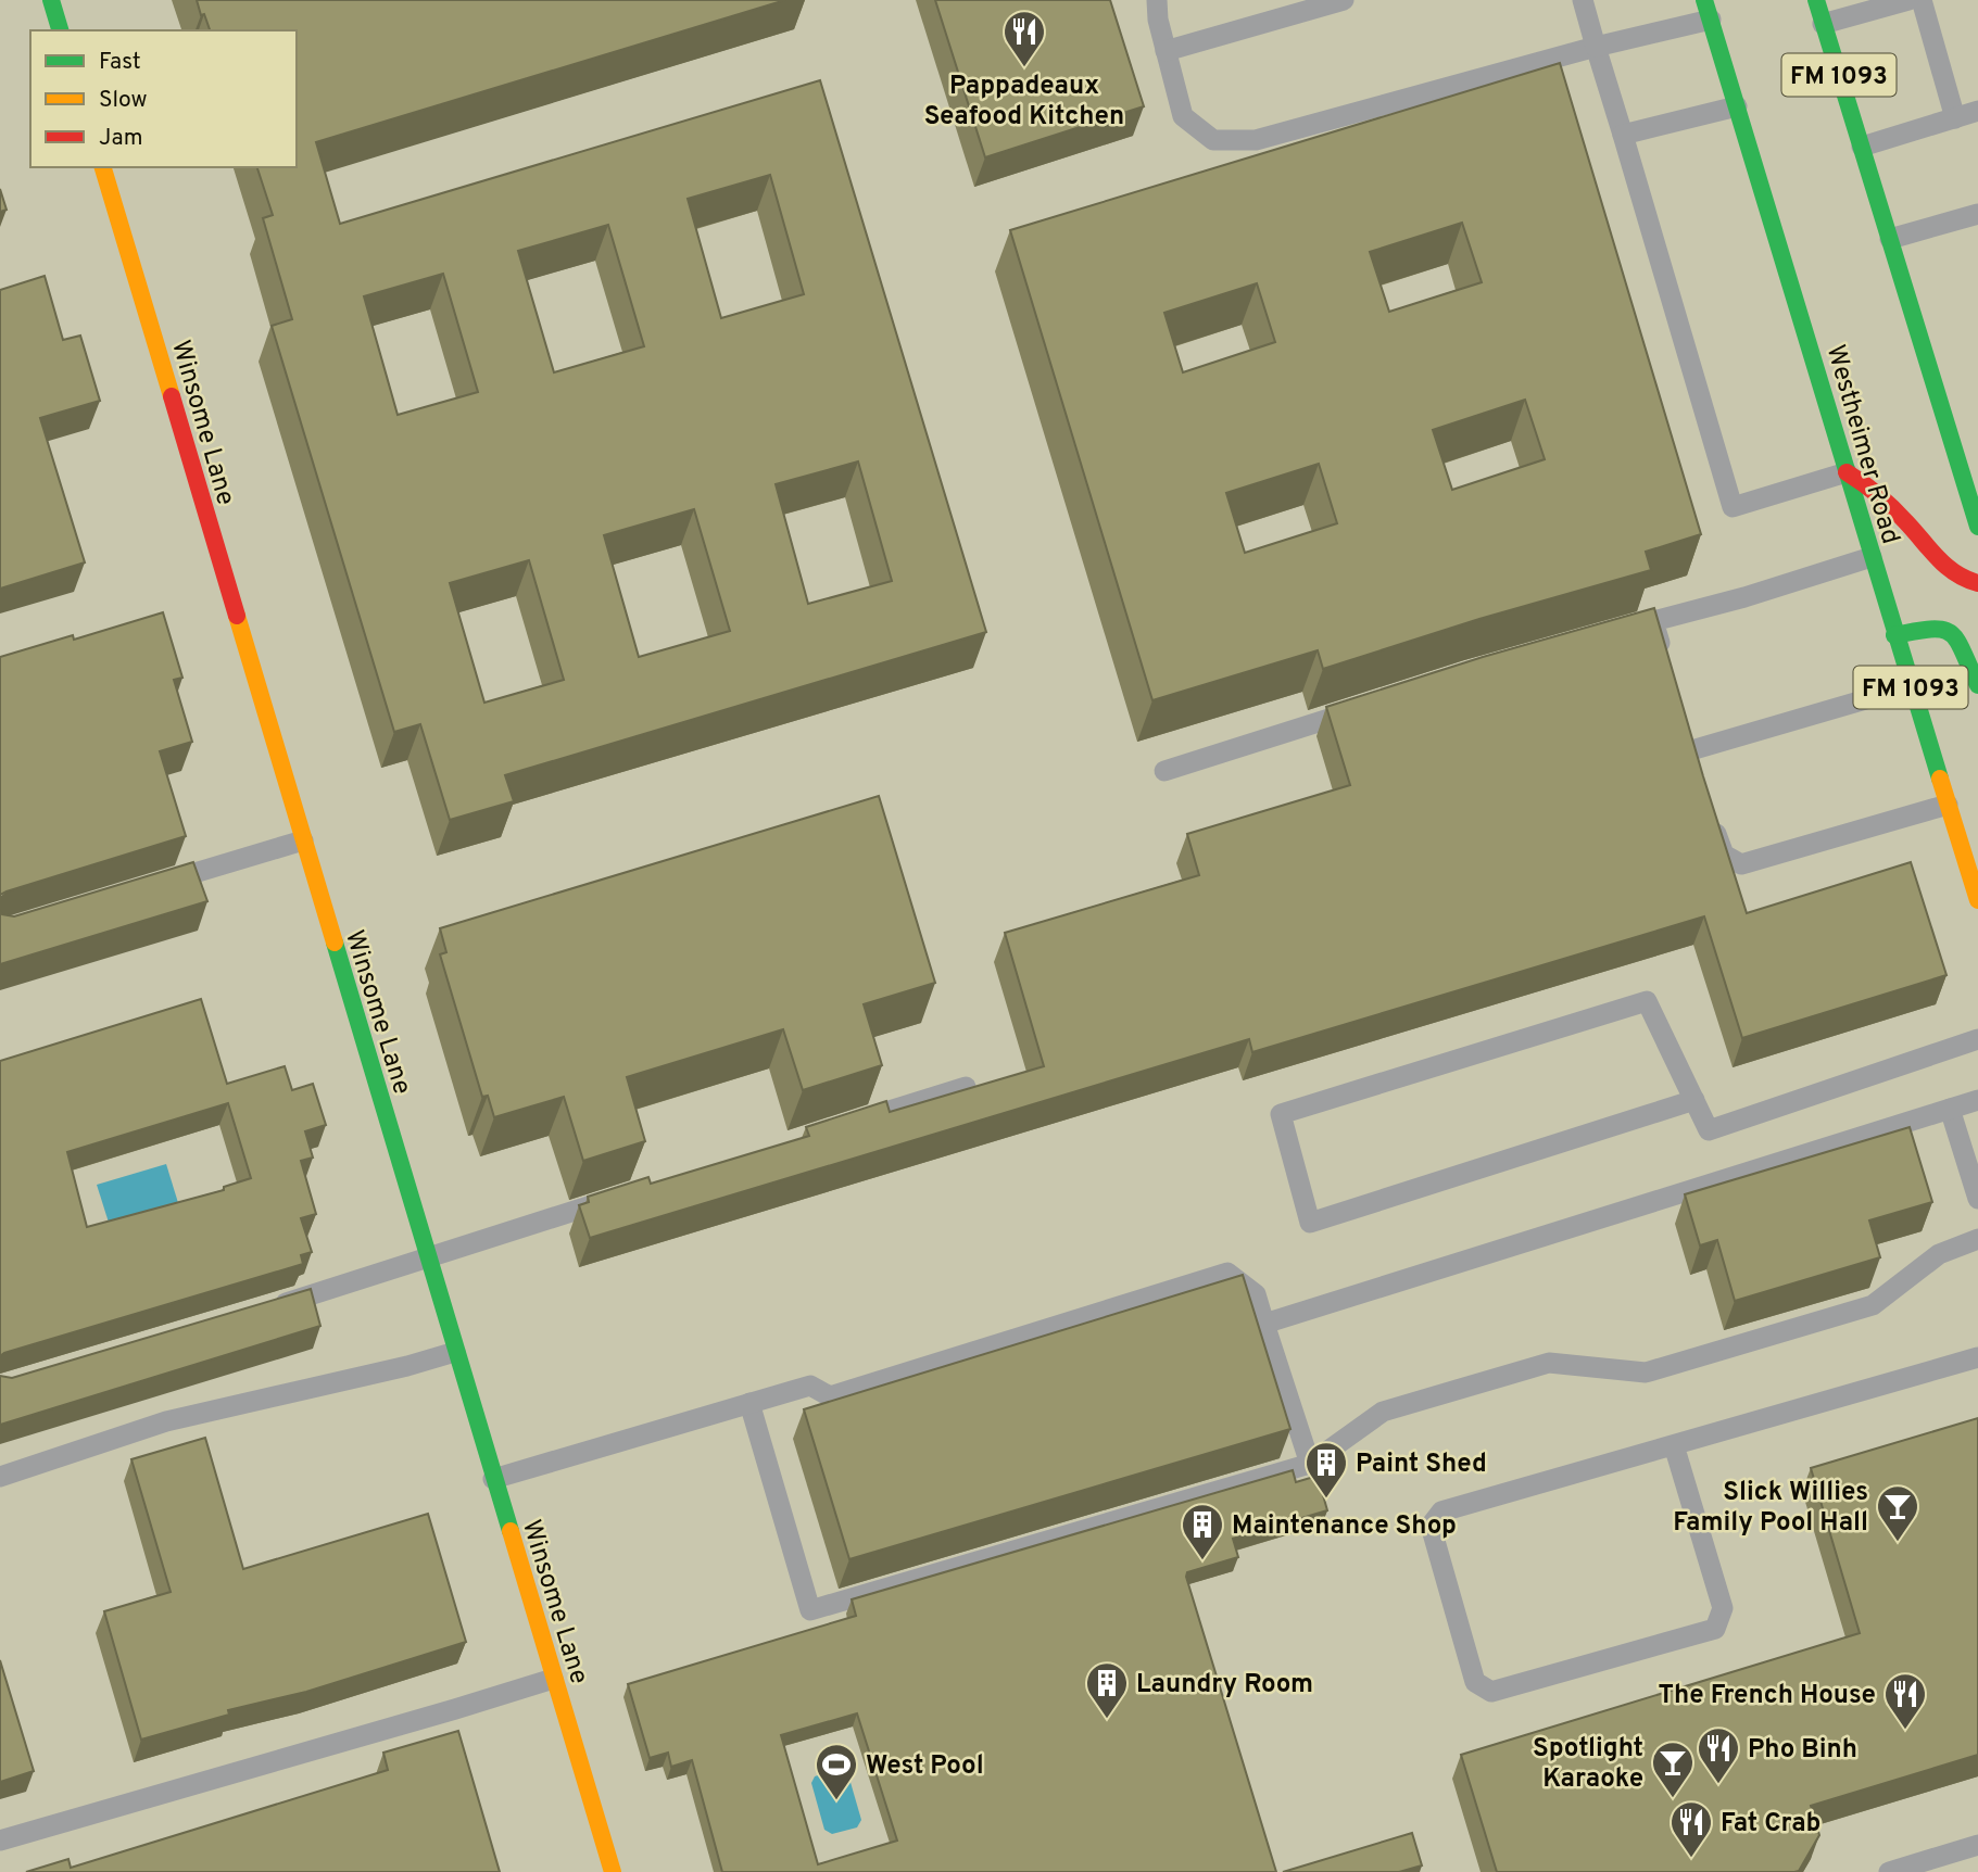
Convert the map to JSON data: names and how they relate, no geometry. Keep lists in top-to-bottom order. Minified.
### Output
{"streets":{"street":["FM 1093","Winsome Lane","Westheimer Road"]},"places":{"restaurant":["Pappadeaux Seafood Kitchen","The French House","Pho Binh","Fat Crab"],"building":["Paint Shed","Maintenance Shop","Laundry Room"],"bar":["Slick Willies Family Pool Hall","Spotlight Karaoke"],"sports":["West Pool"]},"legend":["Fast","Slow","Jam"]}
